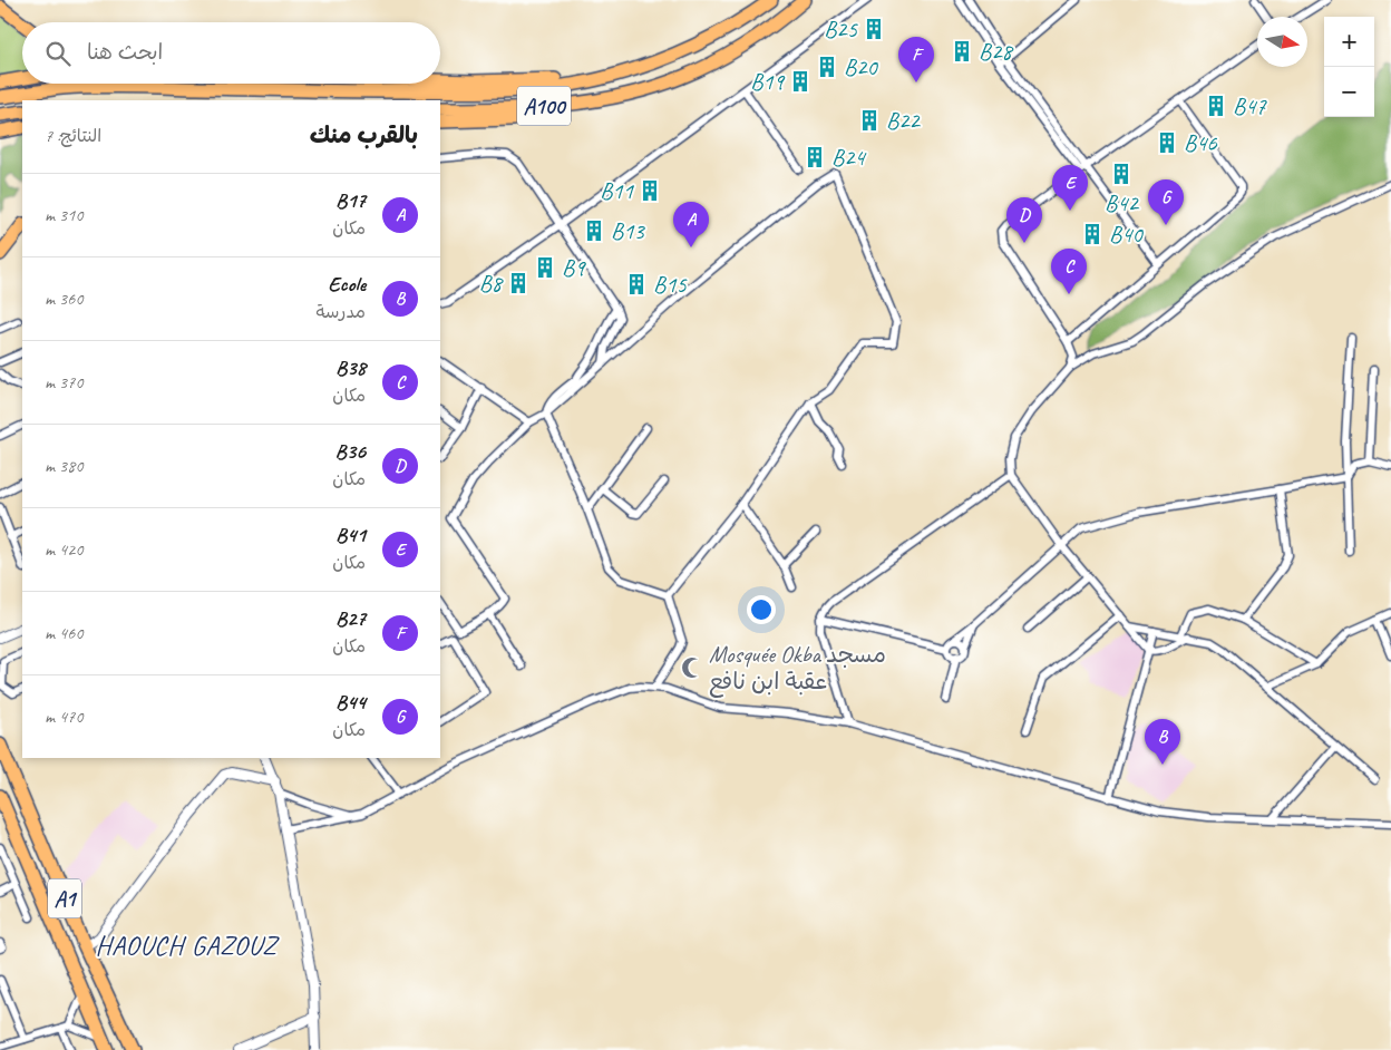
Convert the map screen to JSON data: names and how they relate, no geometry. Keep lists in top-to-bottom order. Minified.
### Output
{"streets":{"highway":["A100","A1"]},"districts":["HAOUCH GAZOUZ"],"places":{"building":["B25","B28","B20","B19","B47","B22","B46","B24","B42","B11","B13","B40","B9","B8","B15"],"mosque":["Mosquée Okba مسجد عقبة ابن نافع"]},"north":"right","page":{"map_buttons":["+","−"],"search":"ابحث هنا","pins":["F","E","G","D","A","C","B"],"heading":["بالقرب منك","النتائج: 7"],"list":[{"mark":"A","name":"B17","note":"مكان","value":"310 m"},{"mark":"B","name":"Ecole","note":"مدرسة","value":"360 m"},{"mark":"C","name":"B38","note":"مكان","value":"370 m"},{"mark":"D","name":"B36","note":"مكان","value":"380 m"},{"mark":"E","name":"B41","note":"مكان","value":"420 m"},{"mark":"F","name":"B27","note":"مكان","value":"460 m"},{"mark":"G","name":"B44","note":"مكان","value":"470 m"}]}}
